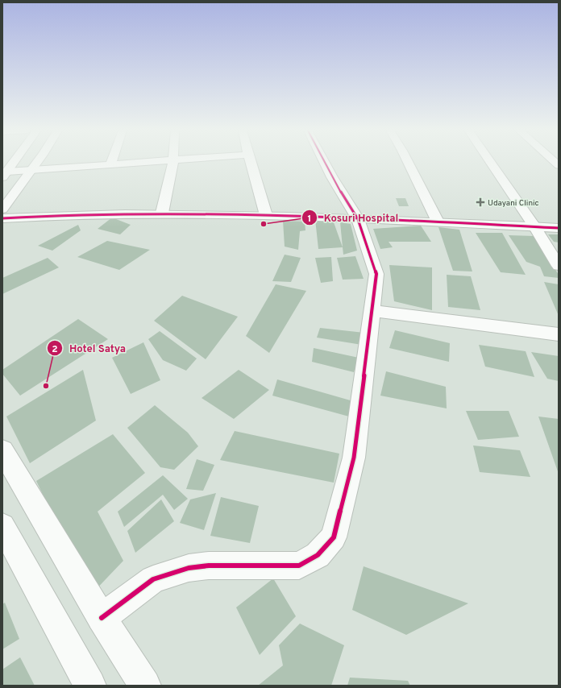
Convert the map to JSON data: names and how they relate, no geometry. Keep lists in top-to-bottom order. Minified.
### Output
{"places":{"health":["Udayani Clinic"],"other":["Kosuri Hospital","Hotel Satya"]}}
